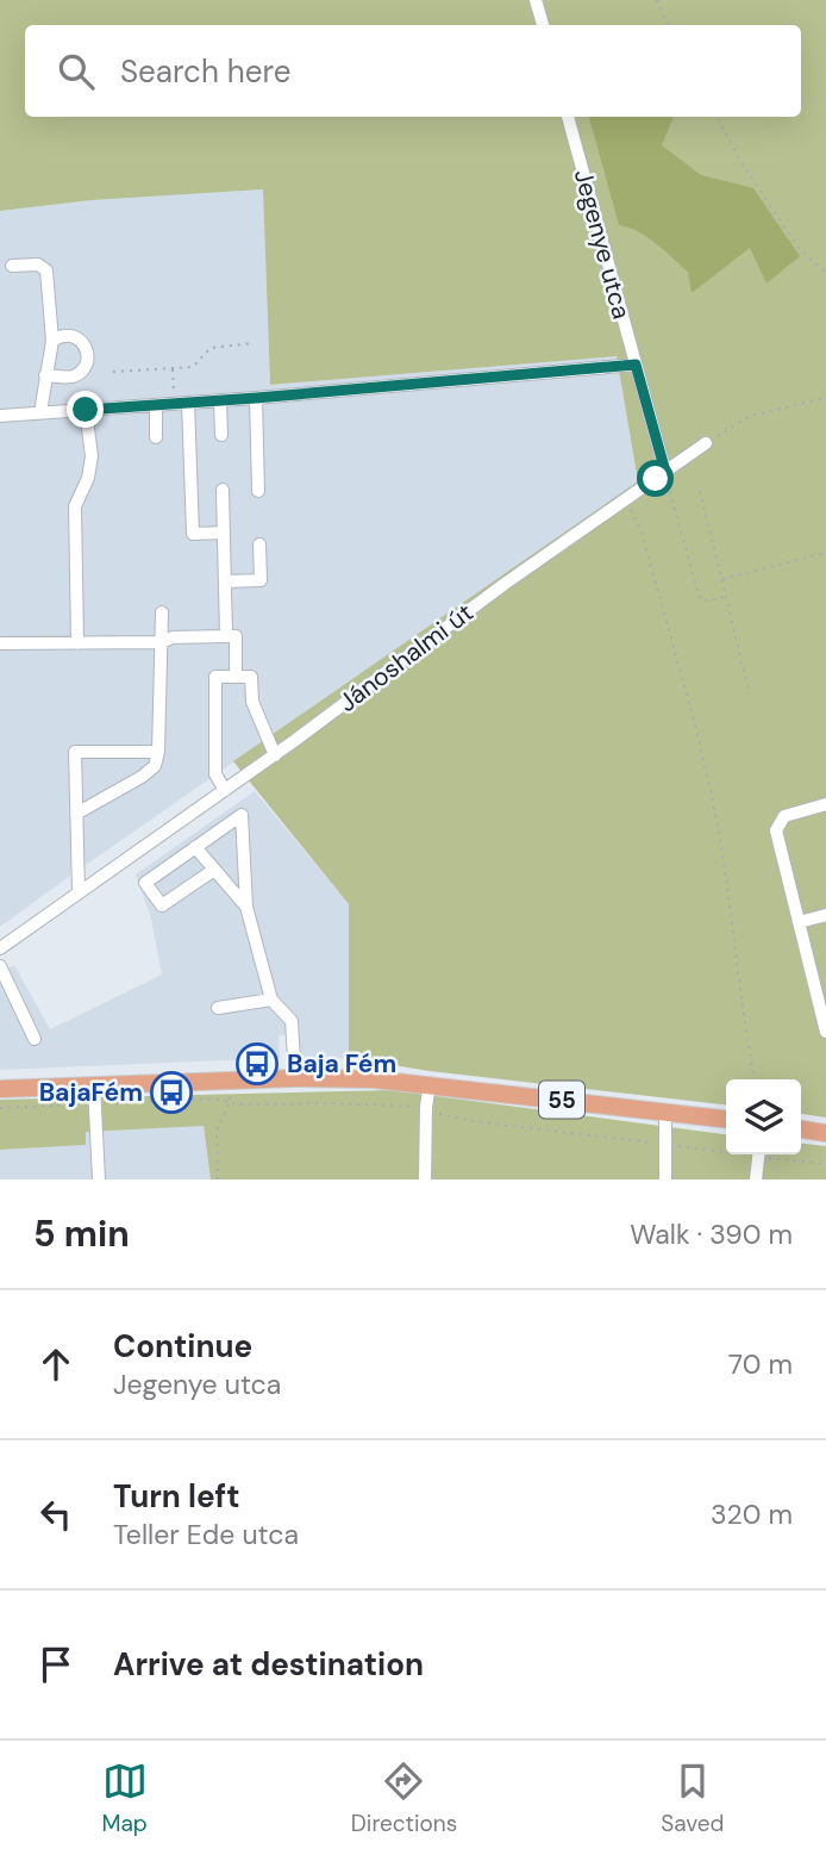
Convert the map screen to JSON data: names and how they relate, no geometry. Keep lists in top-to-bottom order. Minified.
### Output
{"streets":{"main road":["55"],"street":["Jegenye utca","Jánoshalmi út"]},"crossings":[["Jegenye utca","Jánoshalmi út"]],"places":{"bus stop":["Baja Fém","BajaFém"]},"page":{"search":"Search here","heading":["5 min","Walk · 390 m"],"list":[["Continue","Jegenye utca","70 m"],["Turn left","Teller Ede utca","320 m"],"Arrive at destination"],"nav":["Map","Directions","Saved"]}}
